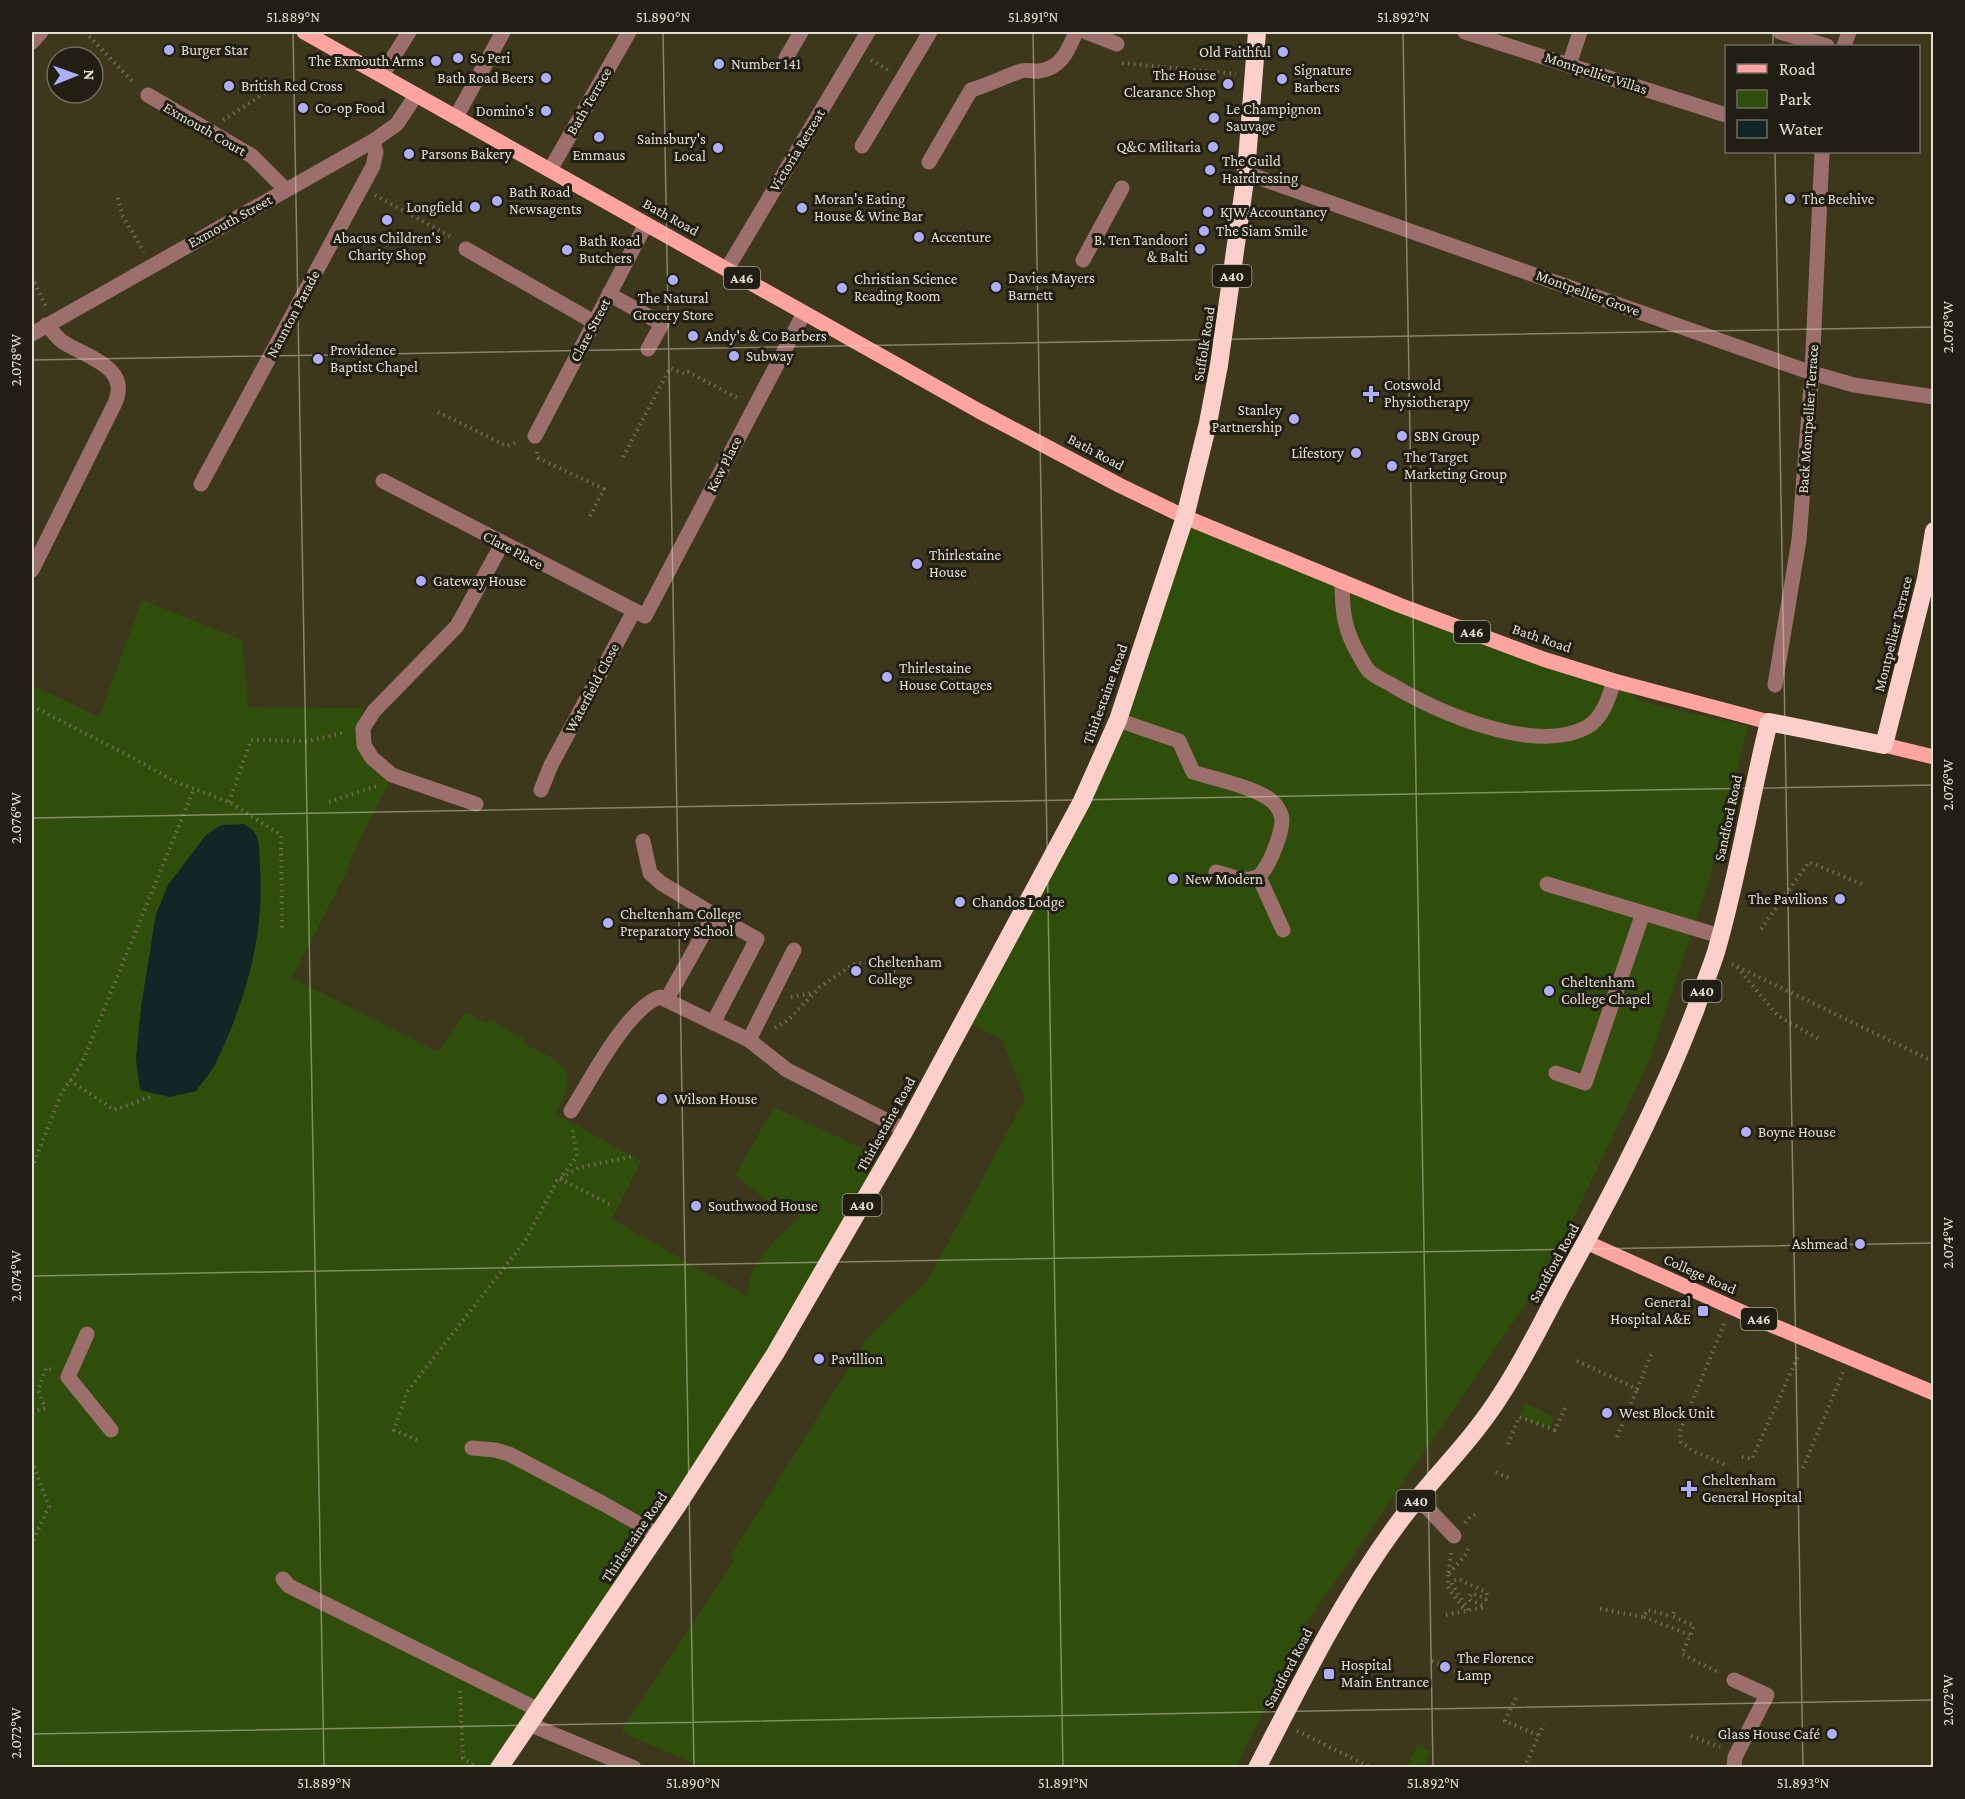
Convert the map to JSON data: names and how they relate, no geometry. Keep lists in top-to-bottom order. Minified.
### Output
{"streets":{"highway":["Bath Road","A40","A46","Suffolk Road","Montpellier Terrace","Thirlestaine Road","Sandford Road"],"main road":["College Road"],"street":["Montpellier Villas","Bath Terrace","Exmouth Court","Victoria Retreat","Exmouth Street","Montpellier Grove","Naunton Parade","Clare Street","Back Montpellier Terrace","Kew Place","Clare Place","Waterfield Close"]},"crossings":[["Bath Terrace","Bath Road"],["Exmouth Court","Exmouth Street"],["Victoria Retreat","Bath Road"],["Bath Road","Exmouth Street"],["Bath Road","Clare Street"],["Bath Road","Suffolk Road"],["Bath Road","Kew Place"],["Bath Road","Montpellier Terrace"],["Bath Road","Thirlestaine Road"],["Bath Road","Sandford Road"],["Exmouth Street","Naunton Parade"],["Montpellier Grove","Suffolk Road"],["Montpellier Grove","Back Montpellier Terrace"],["Suffolk Road","Thirlestaine Road"],["Kew Place","Clare Place"],["Kew Place","Waterfield Close"],["Clare Place","Waterfield Close"],["Sandford Road","College Road"]],"places":{"other":["Burger Star","Old Faithful","So Peri","The Exmouth Arms","Number 141","Bath Road Beers","Signature Barbers","The House Clearance Shop","British Red Cross","Co-op Food","Domino's","Le Champignon Sauvage","Emmaus","Q&C Militaria","Sainsbury's Local","Parsons Bakery","The Guild Hairdressing","The Beehive","Bath Road Newsagents","Longfield","Moran's Eating House & Wine Bar","KJW Accountancy","Abacus Children's Charity Shop","The Siam Smile","Accenture","B. Ten Tandoori & Balti","Bath Road Butchers","The Natural Grocery Store","Davies Mayers Barnett","Christian Science Reading Room","Andy's & Co Barbers","Subway","Providence Baptist Chapel","Stanley Partnership","SBN Group","Lifestory","The Target Marketing Group","Thirlestaine House","Gateway House","Thirlestaine House Cottages","New Modern","The Pavilions","Chandos Lodge","Cheltenham College Preparatory School","Cheltenham College","Cheltenham College Chapel","Wilson House","Boyne House","Southwood House","Ashmead","Pavillion","West Block Unit","The Florence Lamp","Glass House Café"],"health":["Cotswold Physiotherapy","Cheltenham General Hospital"],"transit":["General Hospital A&E","Hospital Main Entrance"]},"legend":["Road","Park","Water"],"north":"right","coordinates":["51.889°N","51.890°N","51.891°N","51.892°N","2.078°W","2.076°W","2.074°W","2.072°W","51.893°N"]}
